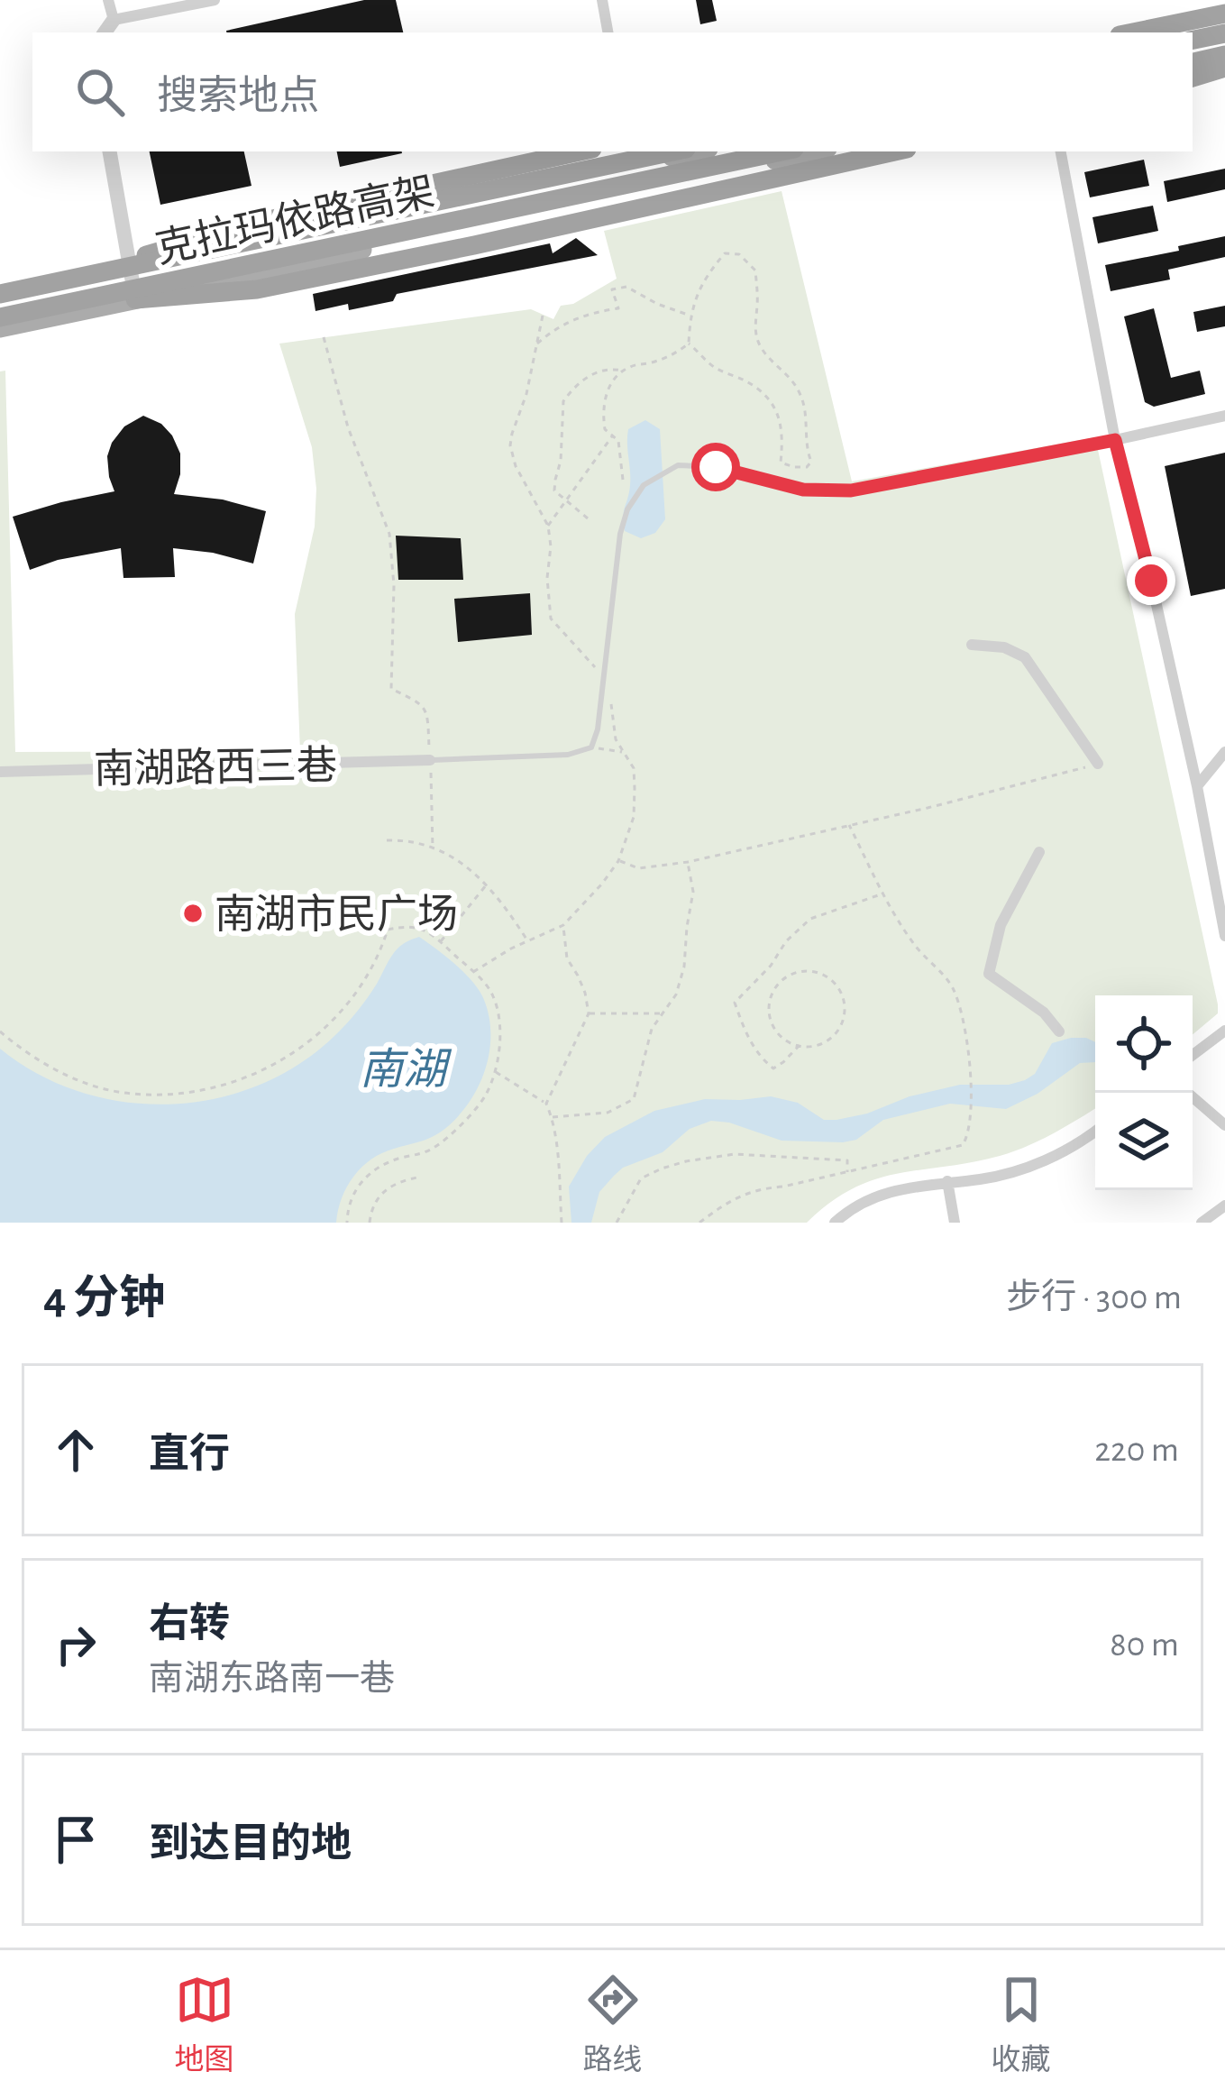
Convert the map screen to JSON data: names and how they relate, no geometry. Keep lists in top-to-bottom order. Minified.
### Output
{"streets":{"highway":["克拉玛依路高架"],"street":["南湖路西三巷"]},"water":["南湖"],"places":["南湖市民广场"],"page":{"search":"搜索地点","heading":["4 分钟","步行 · 300 m"],"list":[["直行","220 m"],["右转","南湖东路南一巷","80 m"],"到达目的地"],"nav":["地图","路线","收藏"]}}
